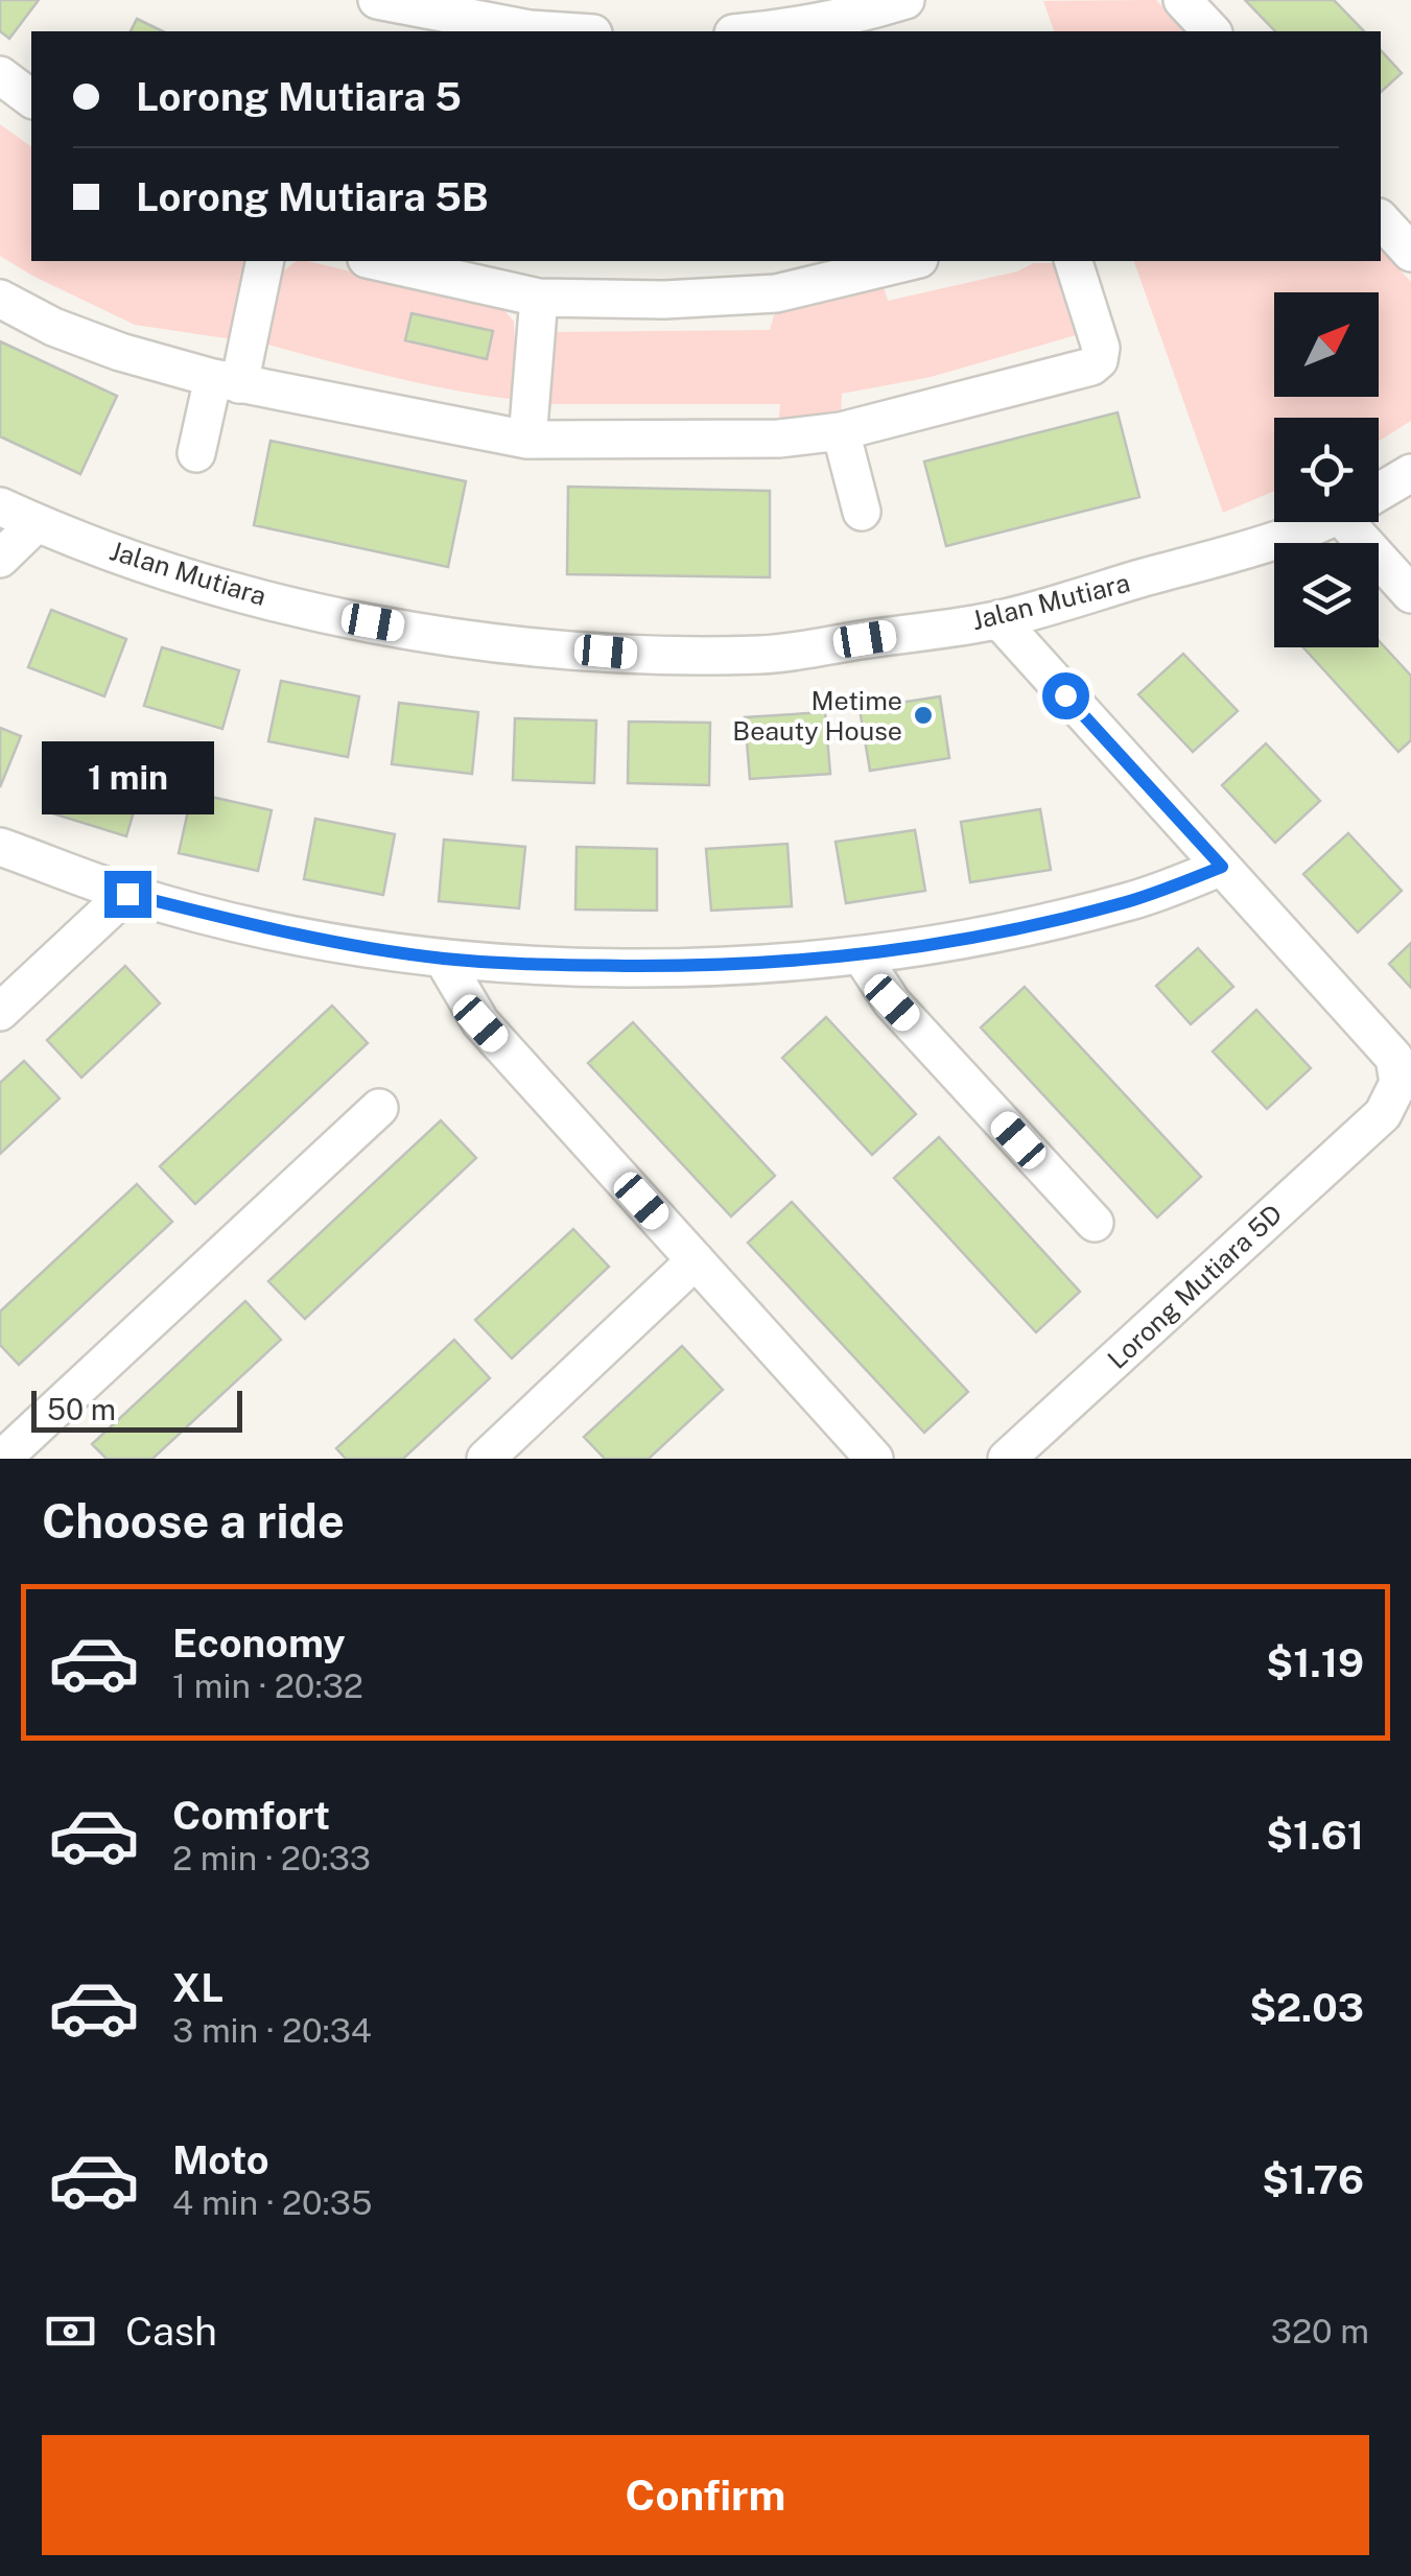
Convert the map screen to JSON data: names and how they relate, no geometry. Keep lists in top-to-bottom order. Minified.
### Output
{"streets":{"street":["Jalan Mutiara","Lorong Mutiara 5D"]},"places":["Metime Beauty House"],"scale_bar":"50 m","north":"top right","page":{"banner":["Lorong Mutiara 5","Lorong Mutiara 5B"],"bubble":"1 min","scale":"50 m","heading":"Choose a ride","list":[{"name":"Economy","note":"1 min · 20:32","value":"$1.19"},{"name":"Comfort","note":"2 min · 20:33","value":"$1.61"},{"name":"XL","note":"3 min · 20:34","value":"$2.03"},{"name":"Moto","note":"4 min · 20:35","value":"$1.76"}],"pay":["Cash","320 m"],"buttons":"Confirm"}}
